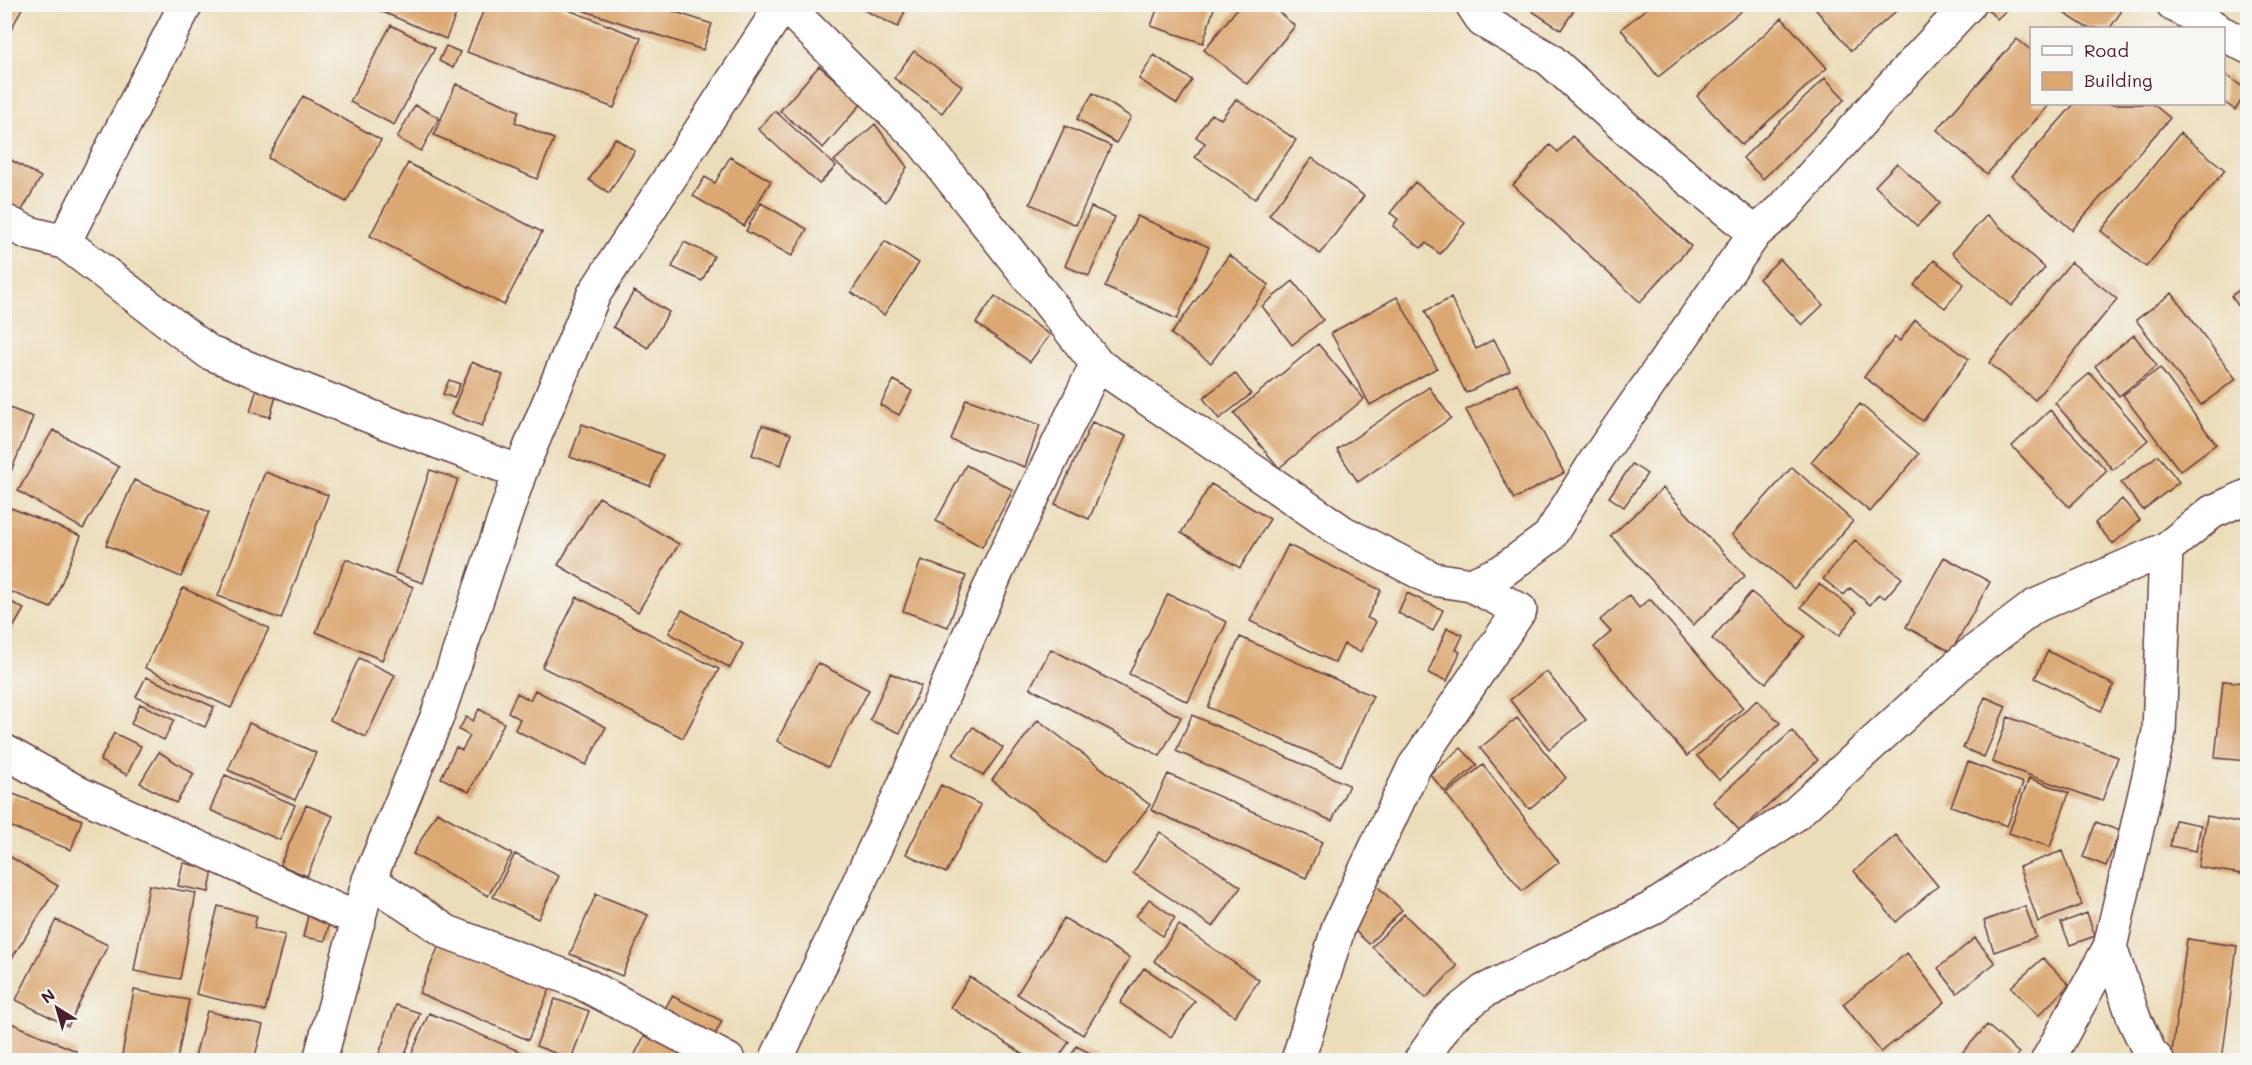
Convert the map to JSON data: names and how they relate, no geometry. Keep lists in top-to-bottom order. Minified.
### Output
{"legend":["Road","Building"],"north":"top left"}
